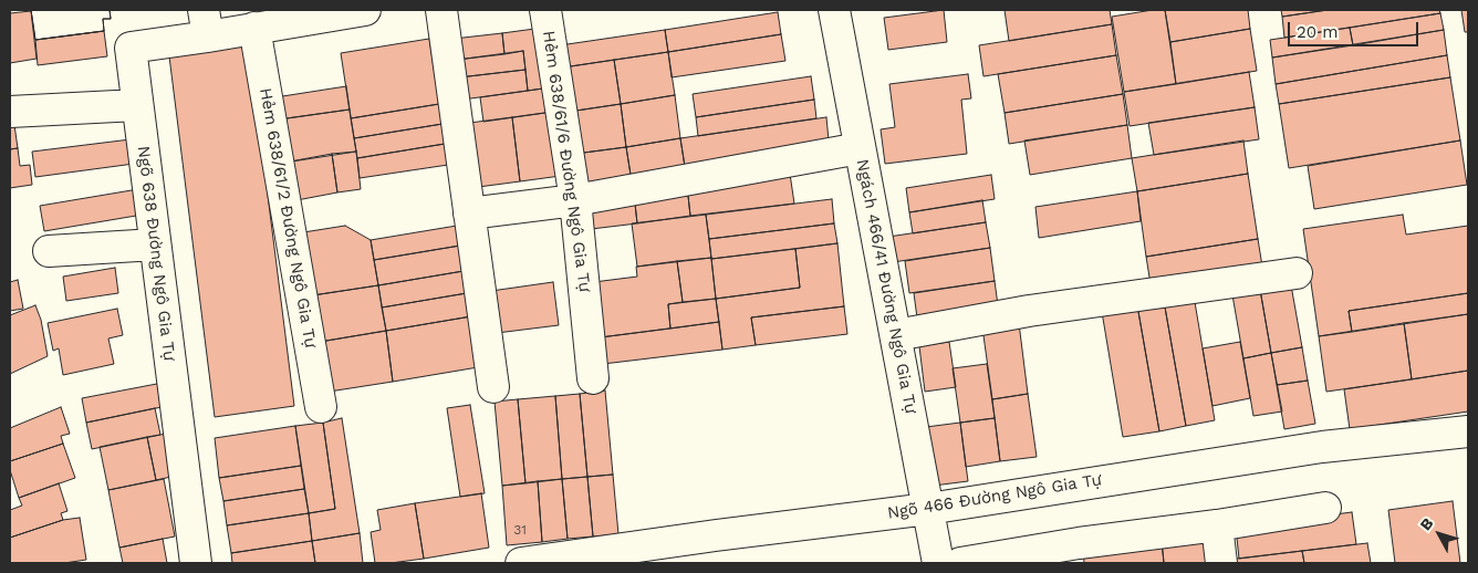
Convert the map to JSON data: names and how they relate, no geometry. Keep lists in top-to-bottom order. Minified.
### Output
{"streets":{"street":["Hẻm 638/61/6 Đường Ngô Gia Tự","Hẻm 638/61/2 Đường Ngô Gia Tự","Ngõ 638 Đường Ngô Gia Tự","Ngách 466/41 Đường Ngô Gia Tự","Ngõ 466 Đường Ngô Gia Tự"]},"crossings":[["Ngách 466/41 Đường Ngô Gia Tự","Ngõ 466 Đường Ngô Gia Tự"]],"house_numbers":["31"],"scale_bar":"20 m","north":"top left"}
